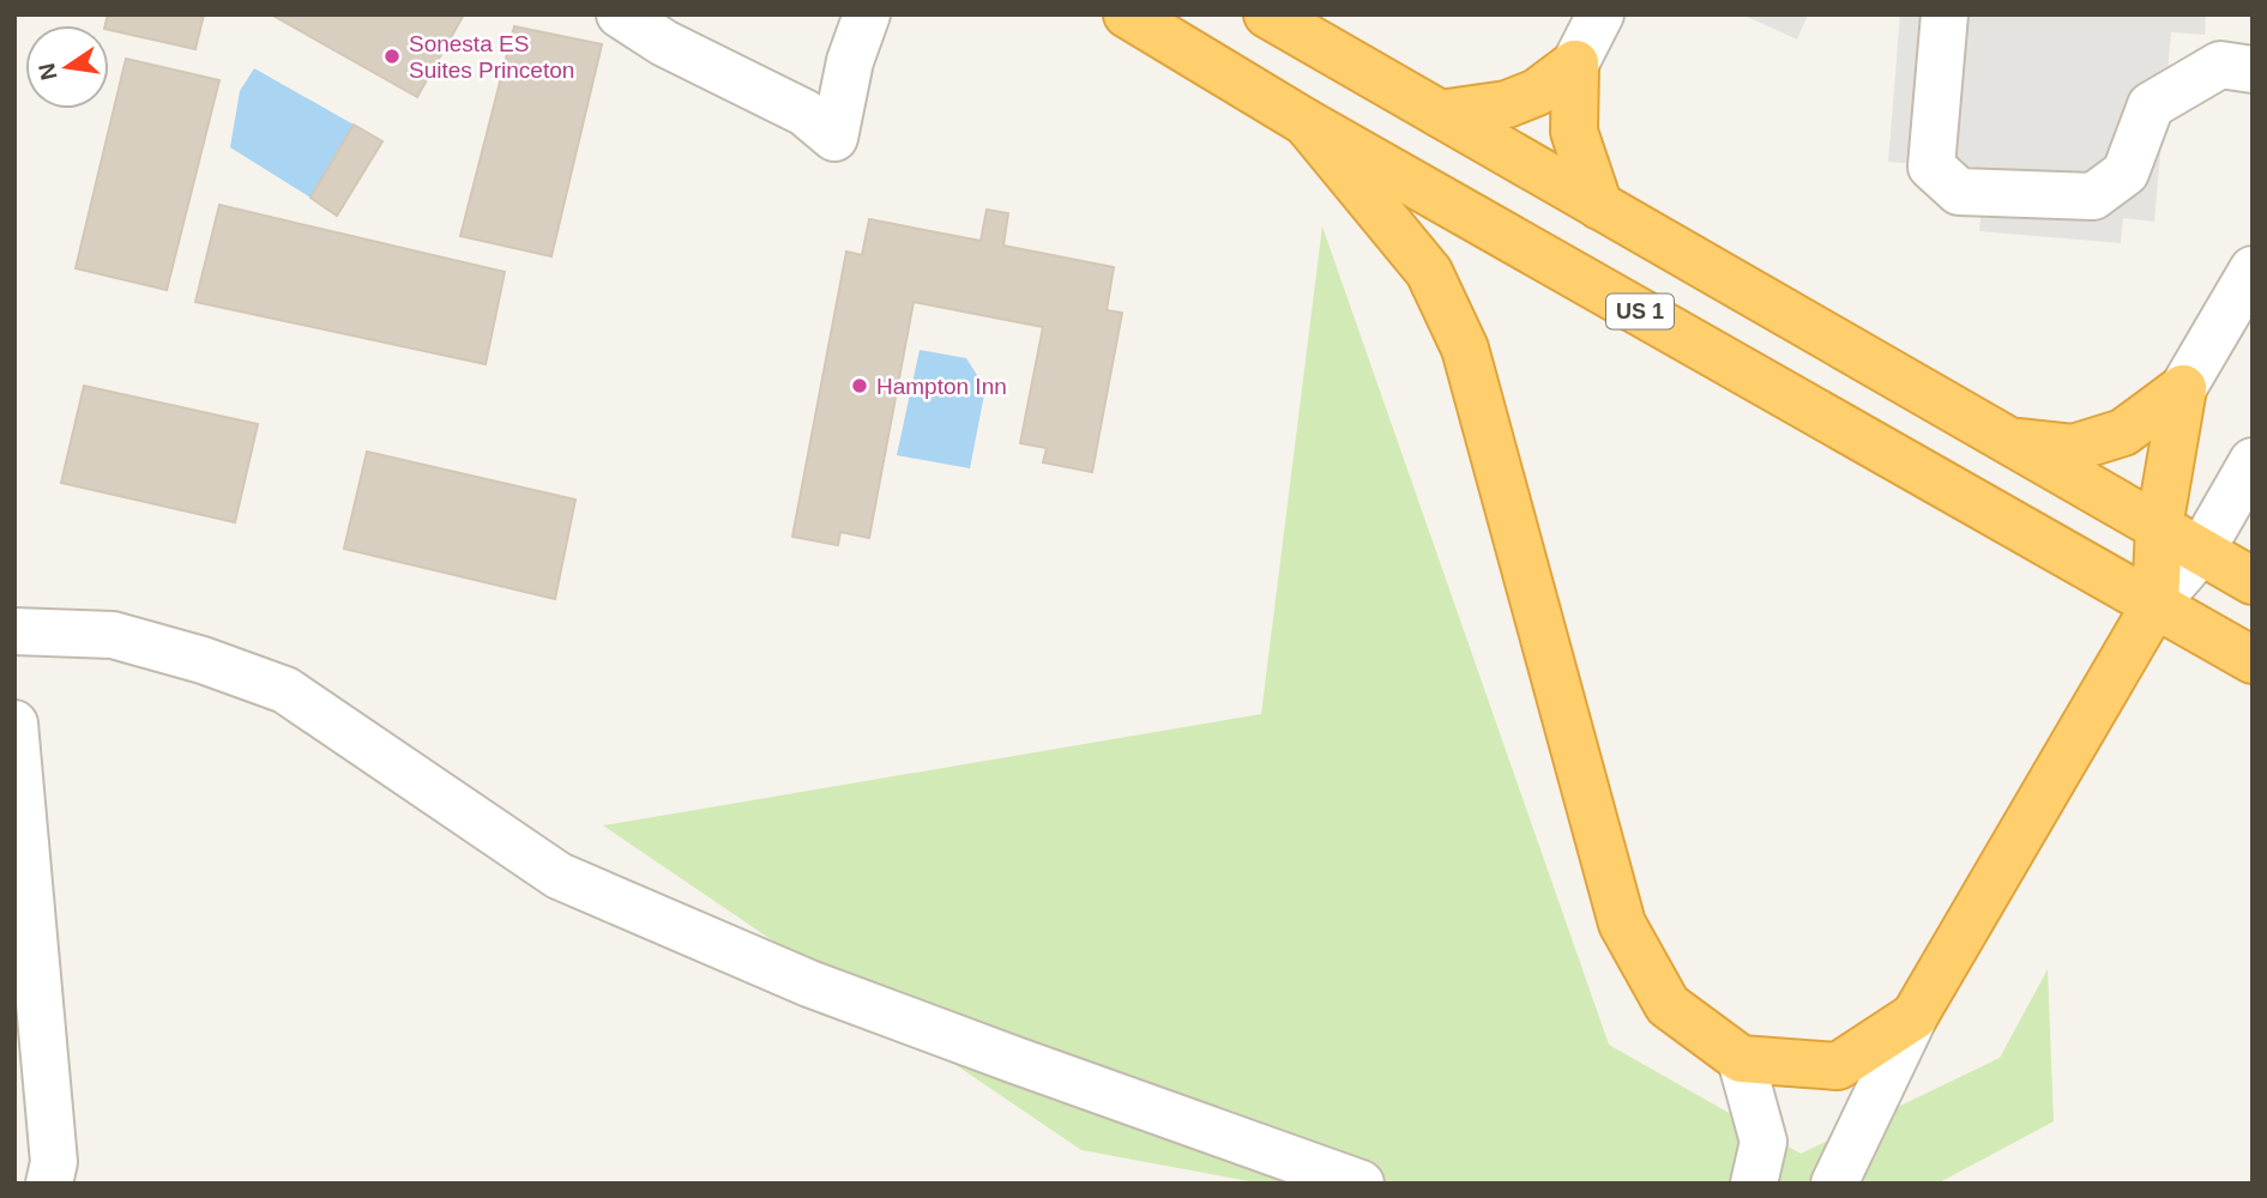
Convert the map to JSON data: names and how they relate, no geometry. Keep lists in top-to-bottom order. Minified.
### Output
{"streets":{"highway":["US 1"]},"places":["Sonesta ES Suites Princeton","Hampton Inn"],"north":"left"}
